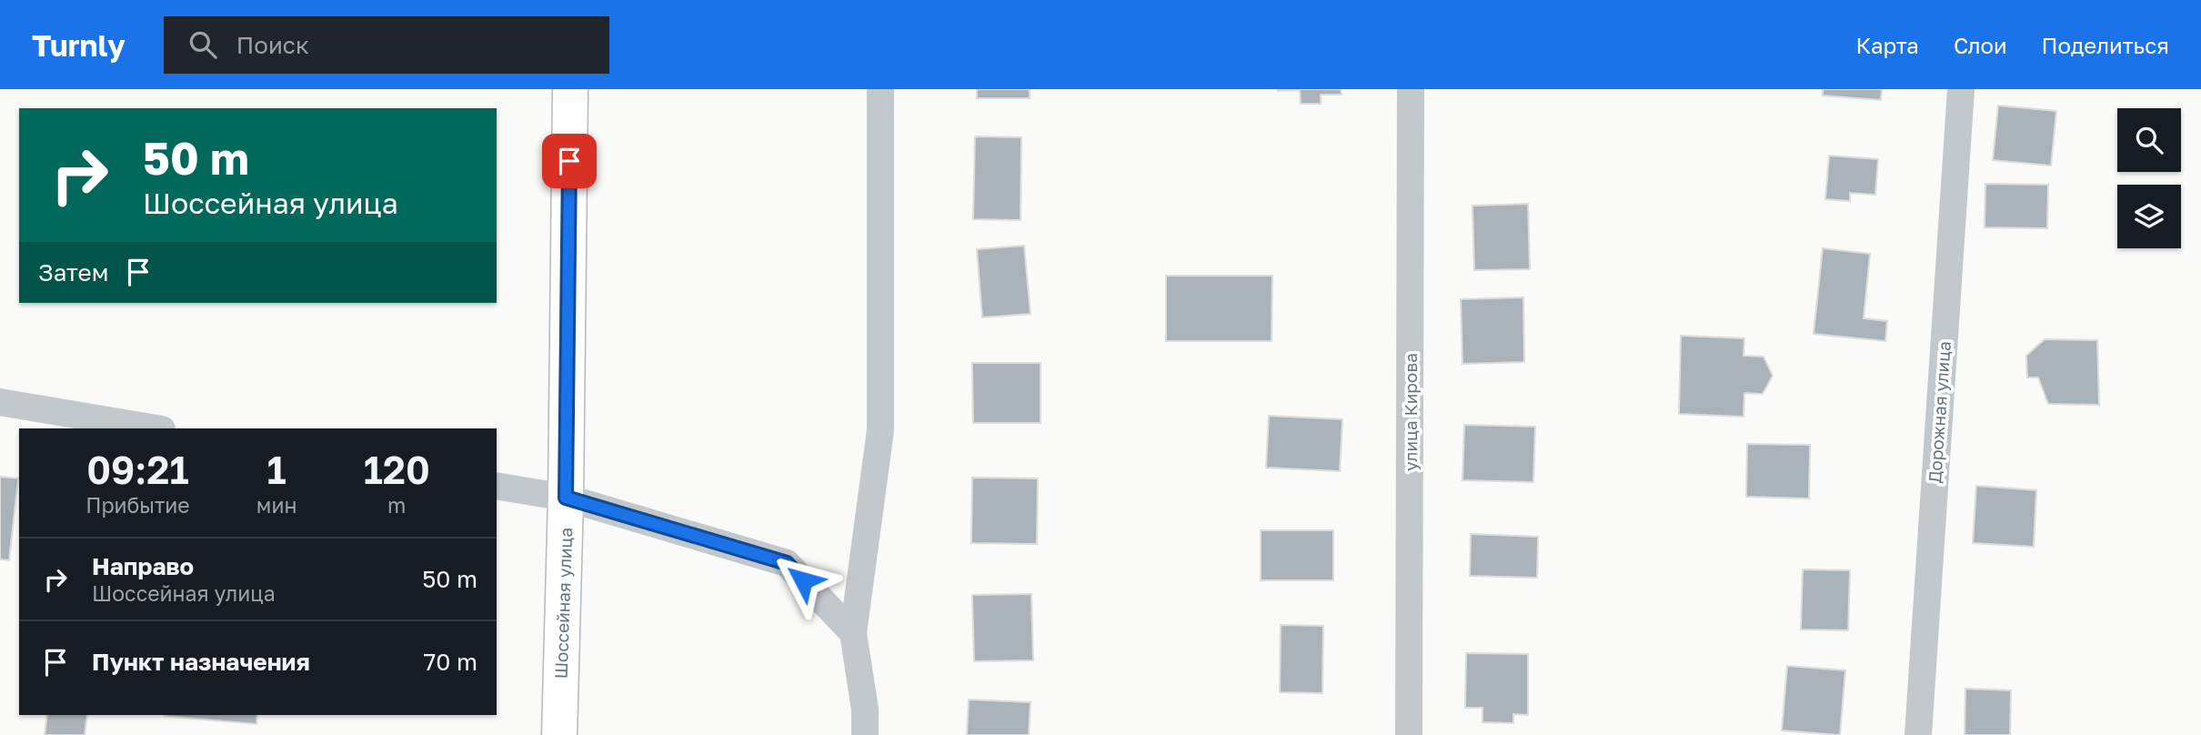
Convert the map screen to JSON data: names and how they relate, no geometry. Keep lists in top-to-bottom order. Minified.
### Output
{"streets":{"highway":["Шоссейная улица"],"street":["улица Кирова","Дорожная улица"]},"page":{"header":"Turnly","search":"Поиск","nav":["Карта","Слои","Поделиться"],"turn":["50 m","Шоссейная улица"],"then":"Затем","eta":["09:21","Прибытие","1","мин","120","m"],"list":[{"name":"Направо","note":"Шоссейная улица","value":"50 m"},{"name":"Пункт назначения","value":"70 m"}]}}
